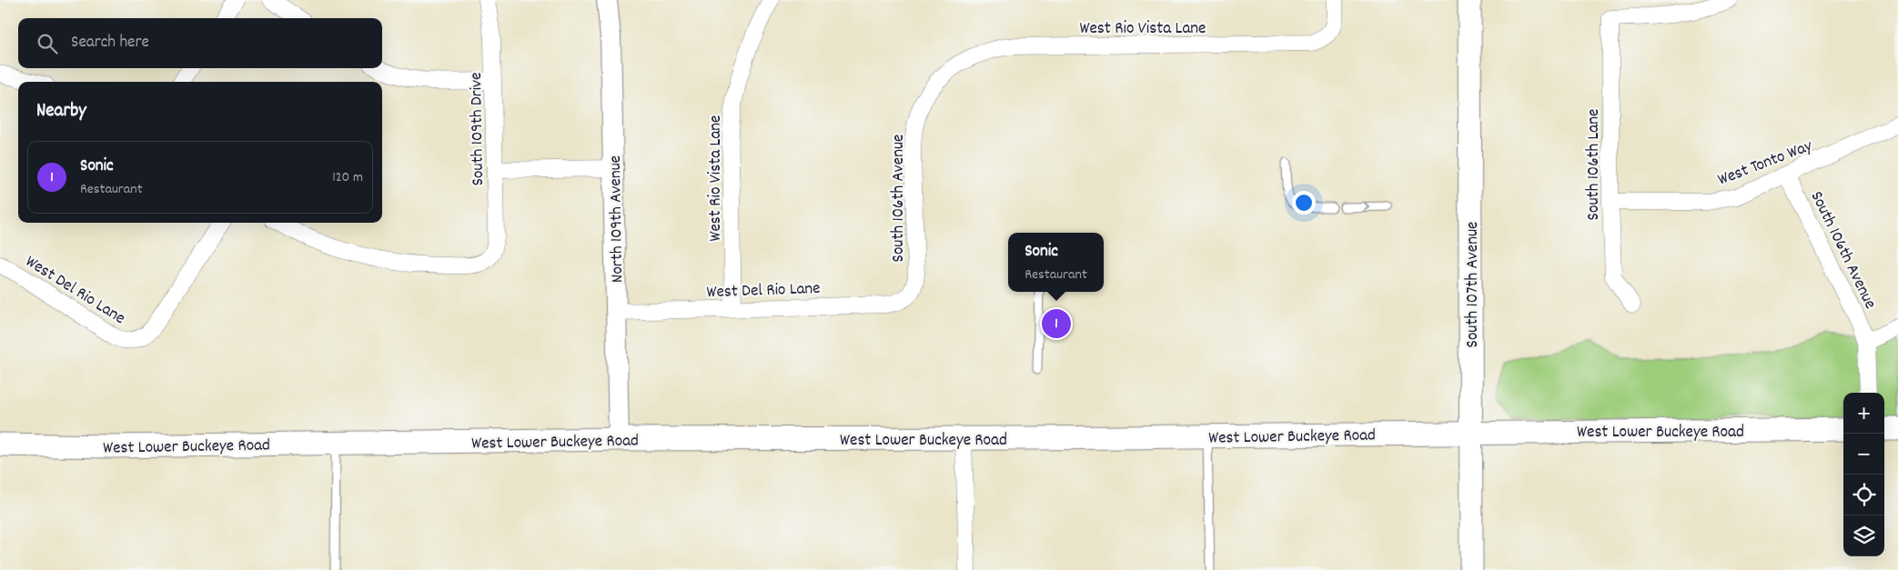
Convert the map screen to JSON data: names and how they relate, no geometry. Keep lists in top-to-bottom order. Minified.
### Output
{"streets":{"main road":["South 107th Avenue","West Lower Buckeye Road"],"street":["West Rio Vista Lane","South 109th Drive","West Tonto Way","South 106th Lane","South 106th Avenue","North 109th Avenue","West Del Rio Lane"]},"crossings":[["West Rio Vista Lane","South 106th Avenue"],["West Rio Vista Lane","West Del Rio Lane"],["West Tonto Way","South 106th Lane"],["West Tonto Way","South 106th Avenue"],["South 106th Avenue","West Del Rio Lane"],["North 109th Avenue","West Del Rio Lane"],["North 109th Avenue","West Lower Buckeye Road"],["South 107th Avenue","West Lower Buckeye Road"]],"page":{"search":"Search here","heading":"Nearby","list":[{"mark":"1","name":"Sonic","note":"Restaurant","value":"120 m"}],"popup":["Sonic","Restaurant"],"pins":"1","map_buttons":["+","−"]}}
